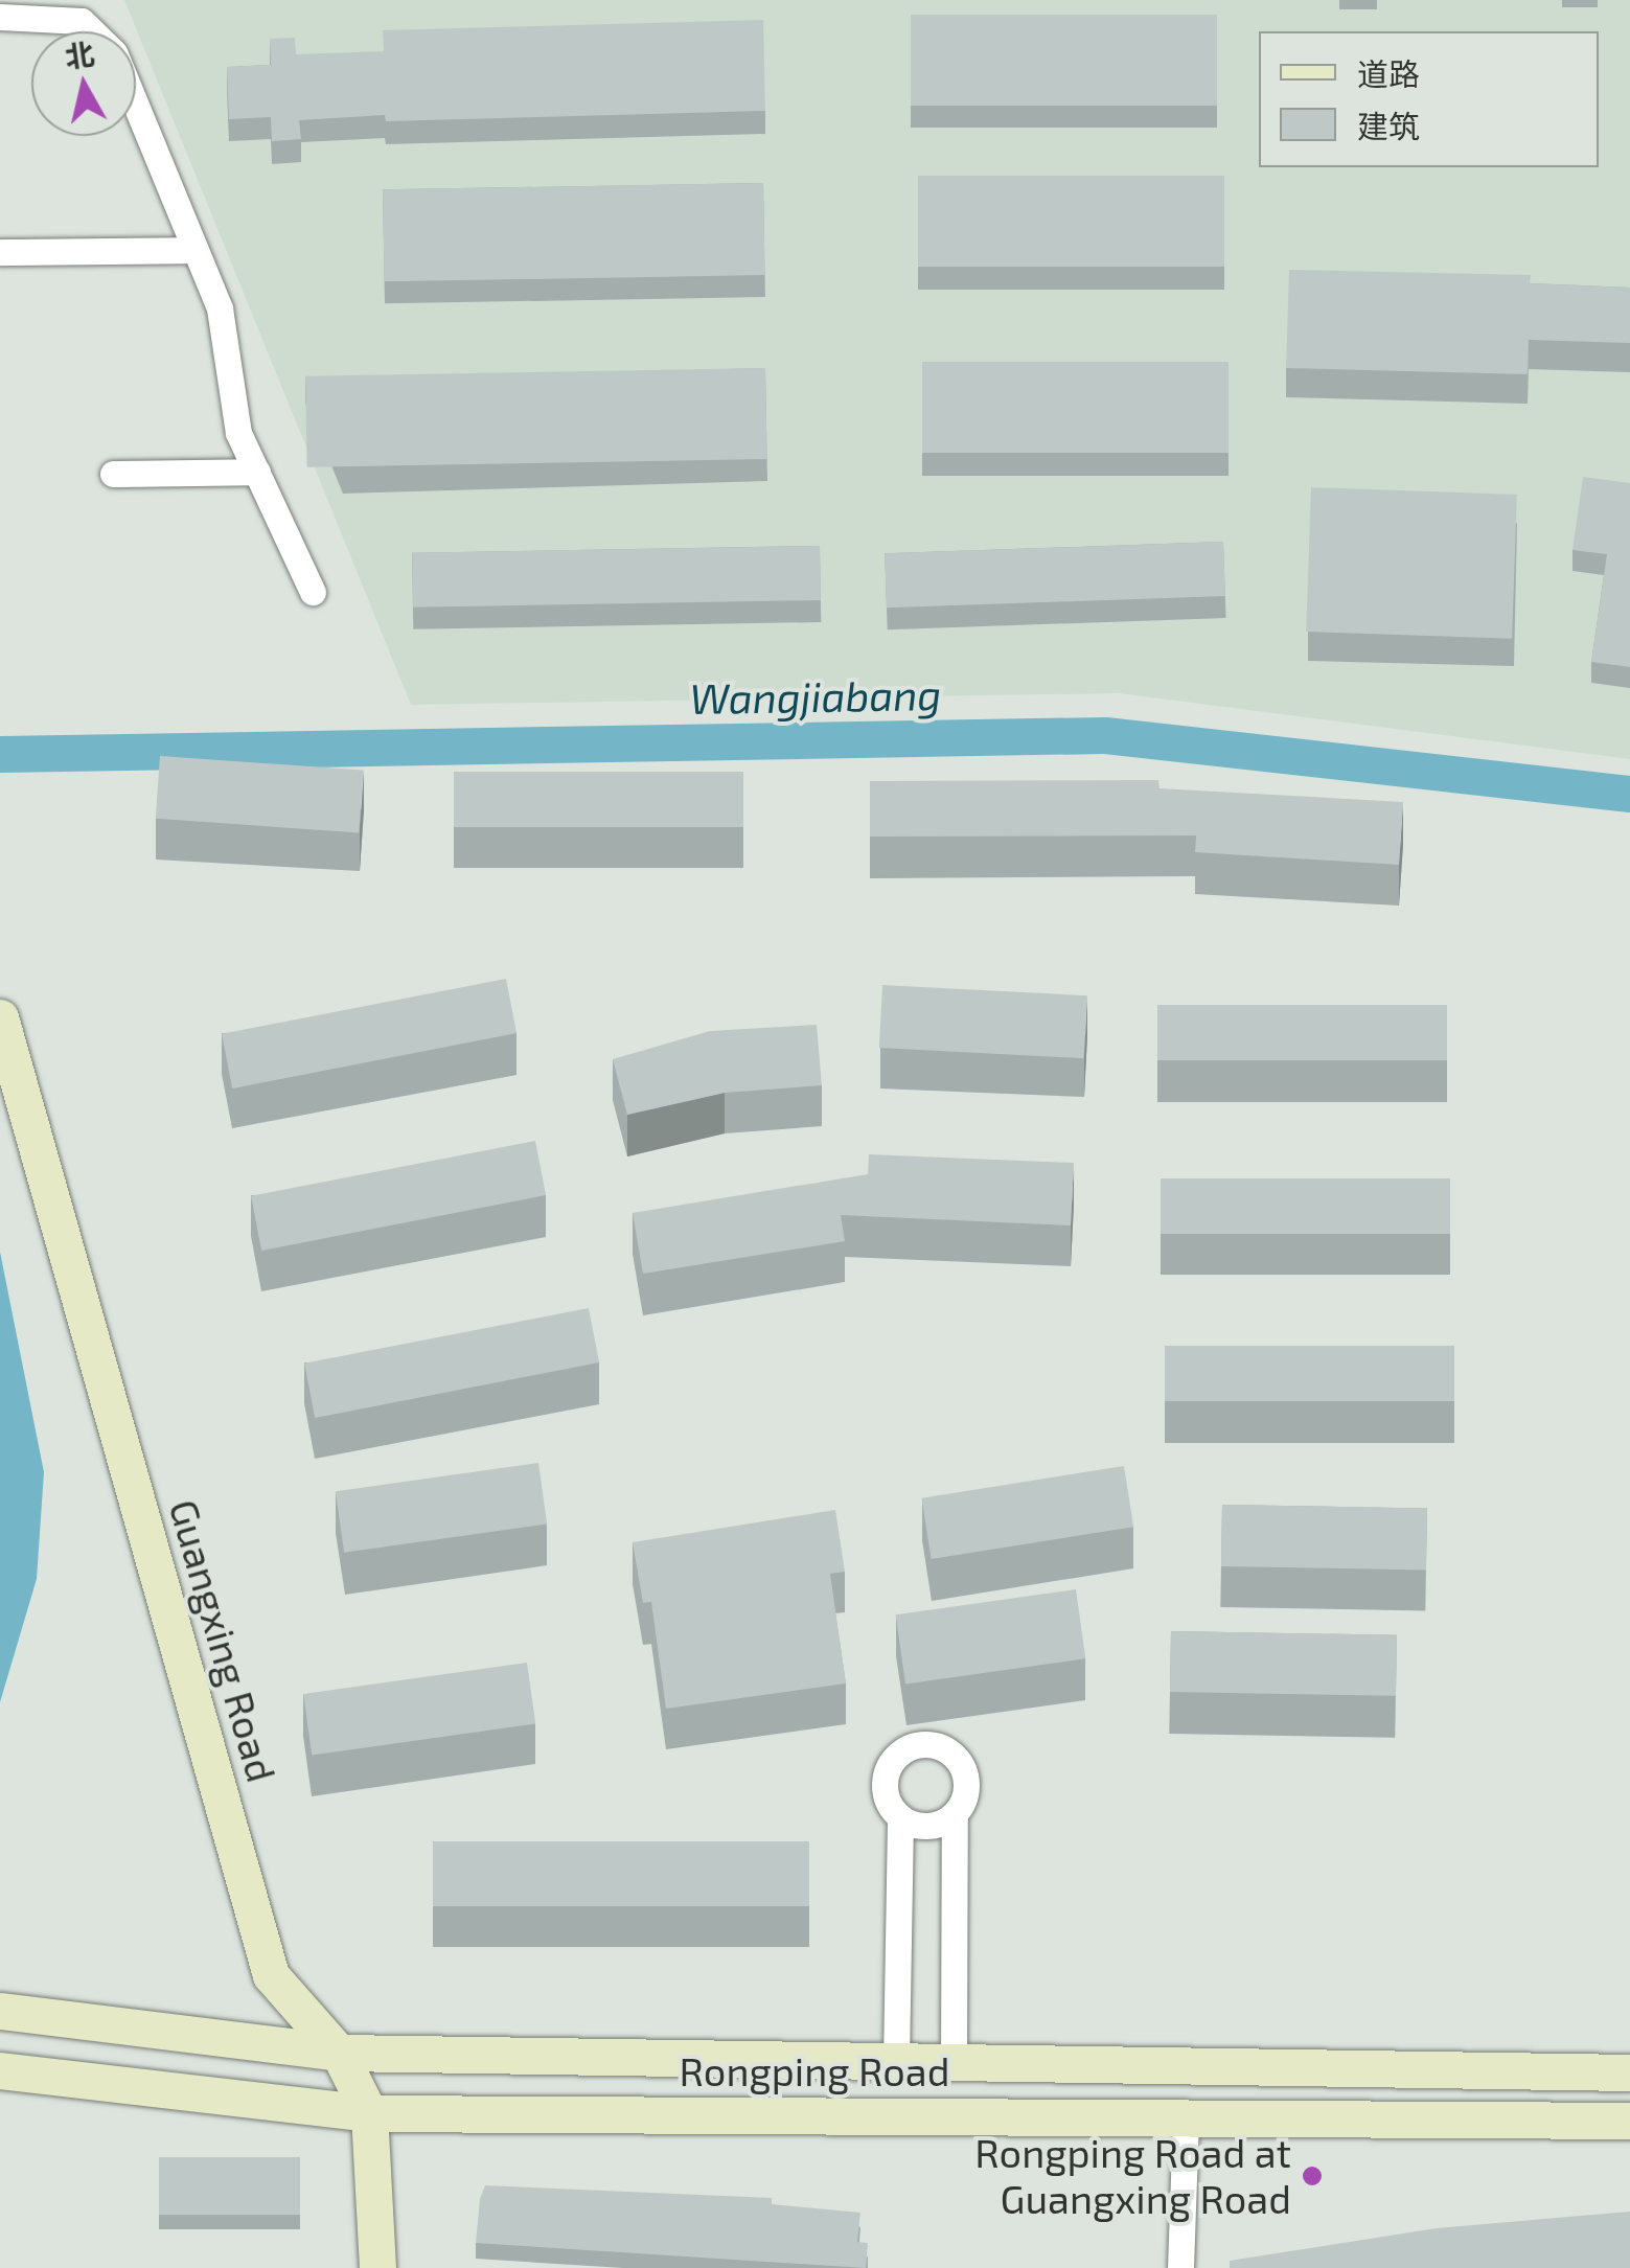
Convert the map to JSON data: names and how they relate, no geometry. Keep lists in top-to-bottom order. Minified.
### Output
{"streets":{"main road":["Guangxing Road","Rongping Road"]},"crossings":[["Guangxing Road","Rongping Road"]],"water":["Wangjiabang"],"places":["Rongping Road at Guangxing Road"],"legend":["道路","建筑"],"north":"top"}
